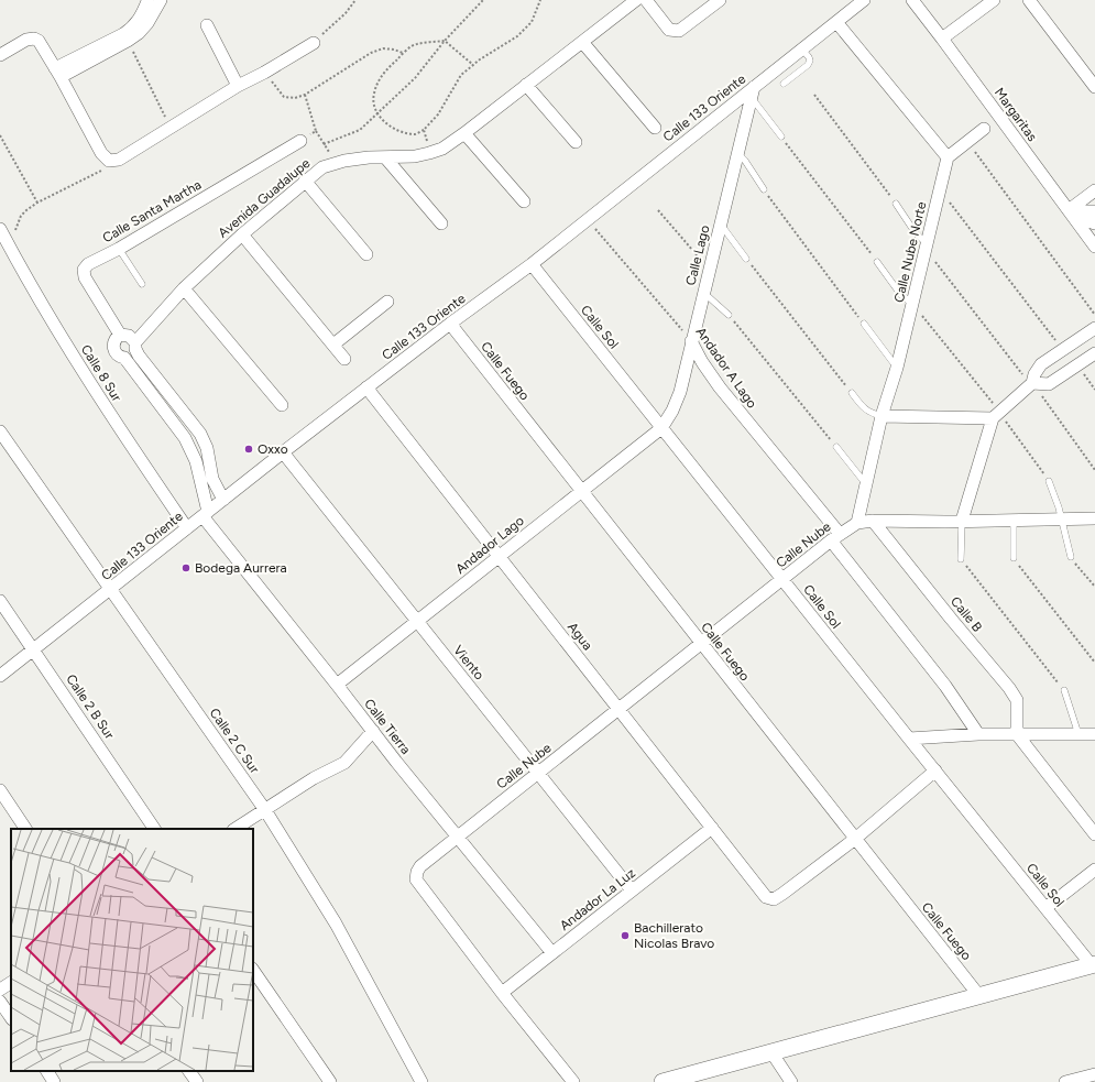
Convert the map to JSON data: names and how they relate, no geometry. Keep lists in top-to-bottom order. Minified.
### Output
{"streets":{"street":["Calle 133 Oriente","Margaritas","Avenida Guadalupe","Calle Santa Martha","Calle Nube Norte","Calle Lago","Calle Sol","Andador A Lago","Calle Fuego","Calle 8 Sur","Andador Lago","Calle Nube","Calle B","Agua","Viento","Calle 2 B Sur","Calle Tierra","Calle 2 C Sur","Andador La Luz"]},"crossings":[["Calle 133 Oriente","Calle Lago"],["Calle 133 Oriente","Calle Sol"],["Calle 133 Oriente","Andador A Lago"],["Calle 133 Oriente","Calle Fuego"],["Calle 133 Oriente","Calle 8 Sur"],["Calle 133 Oriente","Agua"],["Calle 133 Oriente","Viento"],["Calle 133 Oriente","Calle 2 B Sur"],["Calle 133 Oriente","Calle Tierra"],["Calle 133 Oriente","Calle 2 C Sur"],["Calle Nube Norte","Calle Nube"],["Calle Lago","Calle Sol"],["Calle Lago","Andador A Lago"],["Calle Lago","Andador Lago"],["Calle Sol","Andador Lago"],["Calle Sol","Calle Nube"],["Andador A Lago","Calle Nube"],["Calle Fuego","Andador Lago"],["Calle Fuego","Calle Nube"],["Calle Fuego","Agua"],["Andador Lago","Agua"],["Andador Lago","Viento"],["Andador Lago","Calle Tierra"],["Calle Nube","Agua"],["Calle Nube","Viento"],["Calle Nube","Calle Tierra"],["Calle Nube","Andador La Luz"],["Agua","Andador La Luz"],["Viento","Andador La Luz"],["Calle Tierra","Andador La Luz"]],"places":["Oxxo","Bodega Aurrera","Bachillerato Nicolas Bravo"]}
